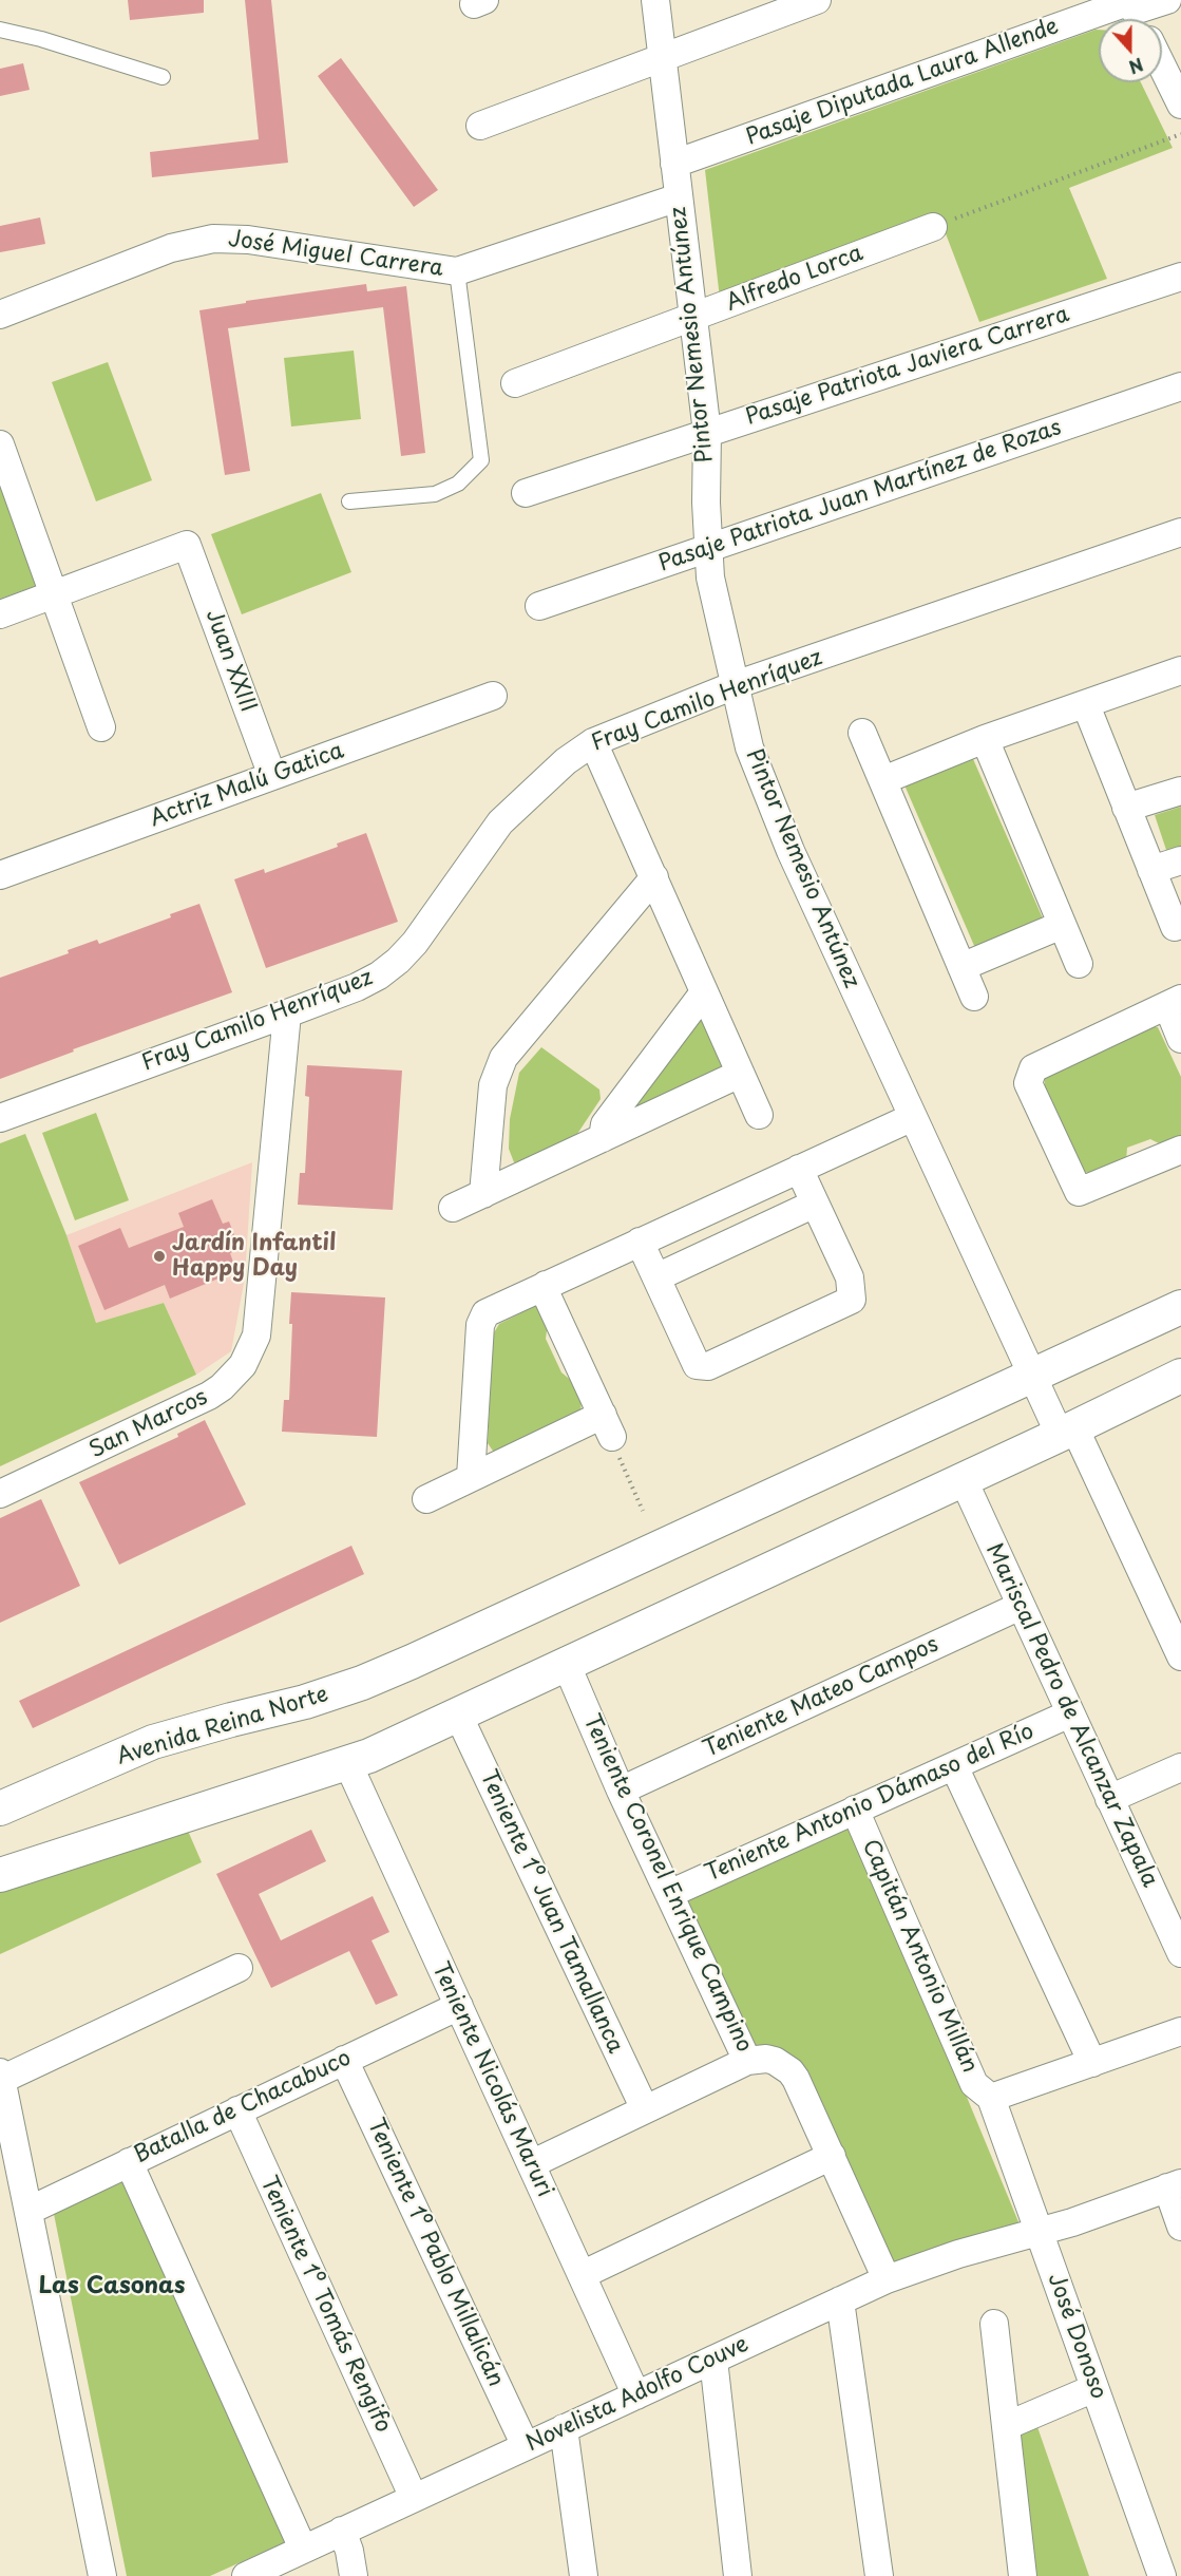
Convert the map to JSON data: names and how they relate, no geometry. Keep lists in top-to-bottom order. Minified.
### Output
{"streets":{"street":["Pasaje Diputada Laura Allende","José Miguel Carrera","Alfredo Lorca","Pintor Nemesio Antúnez","Pasaje Patriota Javiera Carrera","Pasaje Patriota Juan Martínez de Rozas","Juan XXIII","Fray Camilo Henríquez","Actriz Malú Gatica","San Marcos","Teniente Mateo Campos","Mariscal Pedro de Alcanzar Zapala","Avenida Reina Norte","Teniente Antonio Dámaso del Río","Teniente Coronel Enrique Campino","Teniente 1º Juan Tamallanca","Capitán Antonio Millán","Teniente Nicolás Maruri","Batalla de Chacabuco","Teniente 1º Pablo Millalicán","Teniente 1º Tomás Rengifo","José Donoso","Novelista Adolfo Couve"]},"crossings":[["Pasaje Diputada Laura Allende","Pintor Nemesio Antúnez"],["Alfredo Lorca","Pintor Nemesio Antúnez"],["Pintor Nemesio Antúnez","Pasaje Patriota Javiera Carrera"],["Pintor Nemesio Antúnez","Pasaje Patriota Juan Martínez de Rozas"],["Pintor Nemesio Antúnez","Fray Camilo Henríquez"],["Pintor Nemesio Antúnez","Avenida Reina Norte"],["Juan XXIII","Actriz Malú Gatica"],["Fray Camilo Henríquez","San Marcos"],["Teniente Mateo Campos","Mariscal Pedro de Alcanzar Zapala"],["Teniente Mateo Campos","Teniente Coronel Enrique Campino"],["Mariscal Pedro de Alcanzar Zapala","Teniente Antonio Dámaso del Río"],["Teniente Antonio Dámaso del Río","Teniente Coronel Enrique Campino"],["Teniente Antonio Dámaso del Río","Capitán Antonio Millán"],["Teniente Coronel Enrique Campino","Novelista Adolfo Couve"],["Capitán Antonio Millán","José Donoso"],["Teniente Nicolás Maruri","Batalla de Chacabuco"],["Teniente Nicolás Maruri","Novelista Adolfo Couve"],["Batalla de Chacabuco","Teniente 1º Pablo Millalicán"],["Batalla de Chacabuco","Teniente 1º Tomás Rengifo"],["Teniente 1º Pablo Millalicán","Novelista Adolfo Couve"],["Teniente 1º Tomás Rengifo","Novelista Adolfo Couve"],["José Donoso","Novelista Adolfo Couve"]],"districts":["Las Casonas"],"places":["Jardín Infantil Happy Day"],"north":"bottom"}
